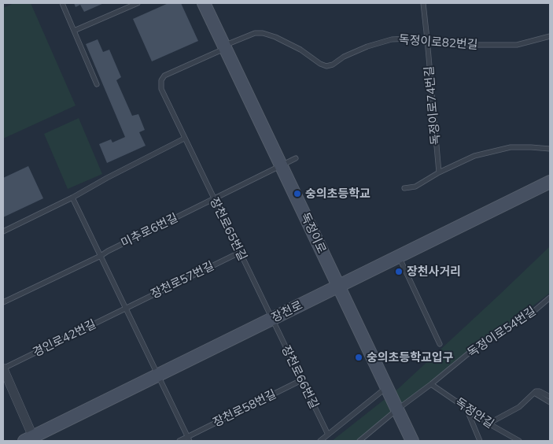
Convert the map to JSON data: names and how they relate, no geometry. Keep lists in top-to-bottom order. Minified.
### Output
{"streets":{"street":["독정이로","장천로","경인로42번길"],"lane":["독정이로82번길","독정이로74번길","장천로65번길","미추로6번길","장천로57번길","독정이로54번길","장천로66번길","장천로58번길","독정안길"]},"crossings":[["독정이로82번길","독정이로74번길"],["독정이로82번길","장천로65번길"],["독정이로82번길","독정이로"],["장천로65번길","미추로6번길"],["장천로65번길","독정이로"],["장천로65번길","장천로57번길"],["장천로65번길","장천로"],["장천로65번길","장천로66번길"],["미추로6번길","독정이로"],["독정이로","장천로"],["독정이로","독정이로54번길"],["장천로57번길","경인로42번길"],["장천로","경인로42번길"],["장천로","장천로66번길"],["독정이로54번길","독정안길"],["장천로66번길","장천로58번길"]],"places":["숭의초등학교","장천사거리","숭의초등학교입구"]}
